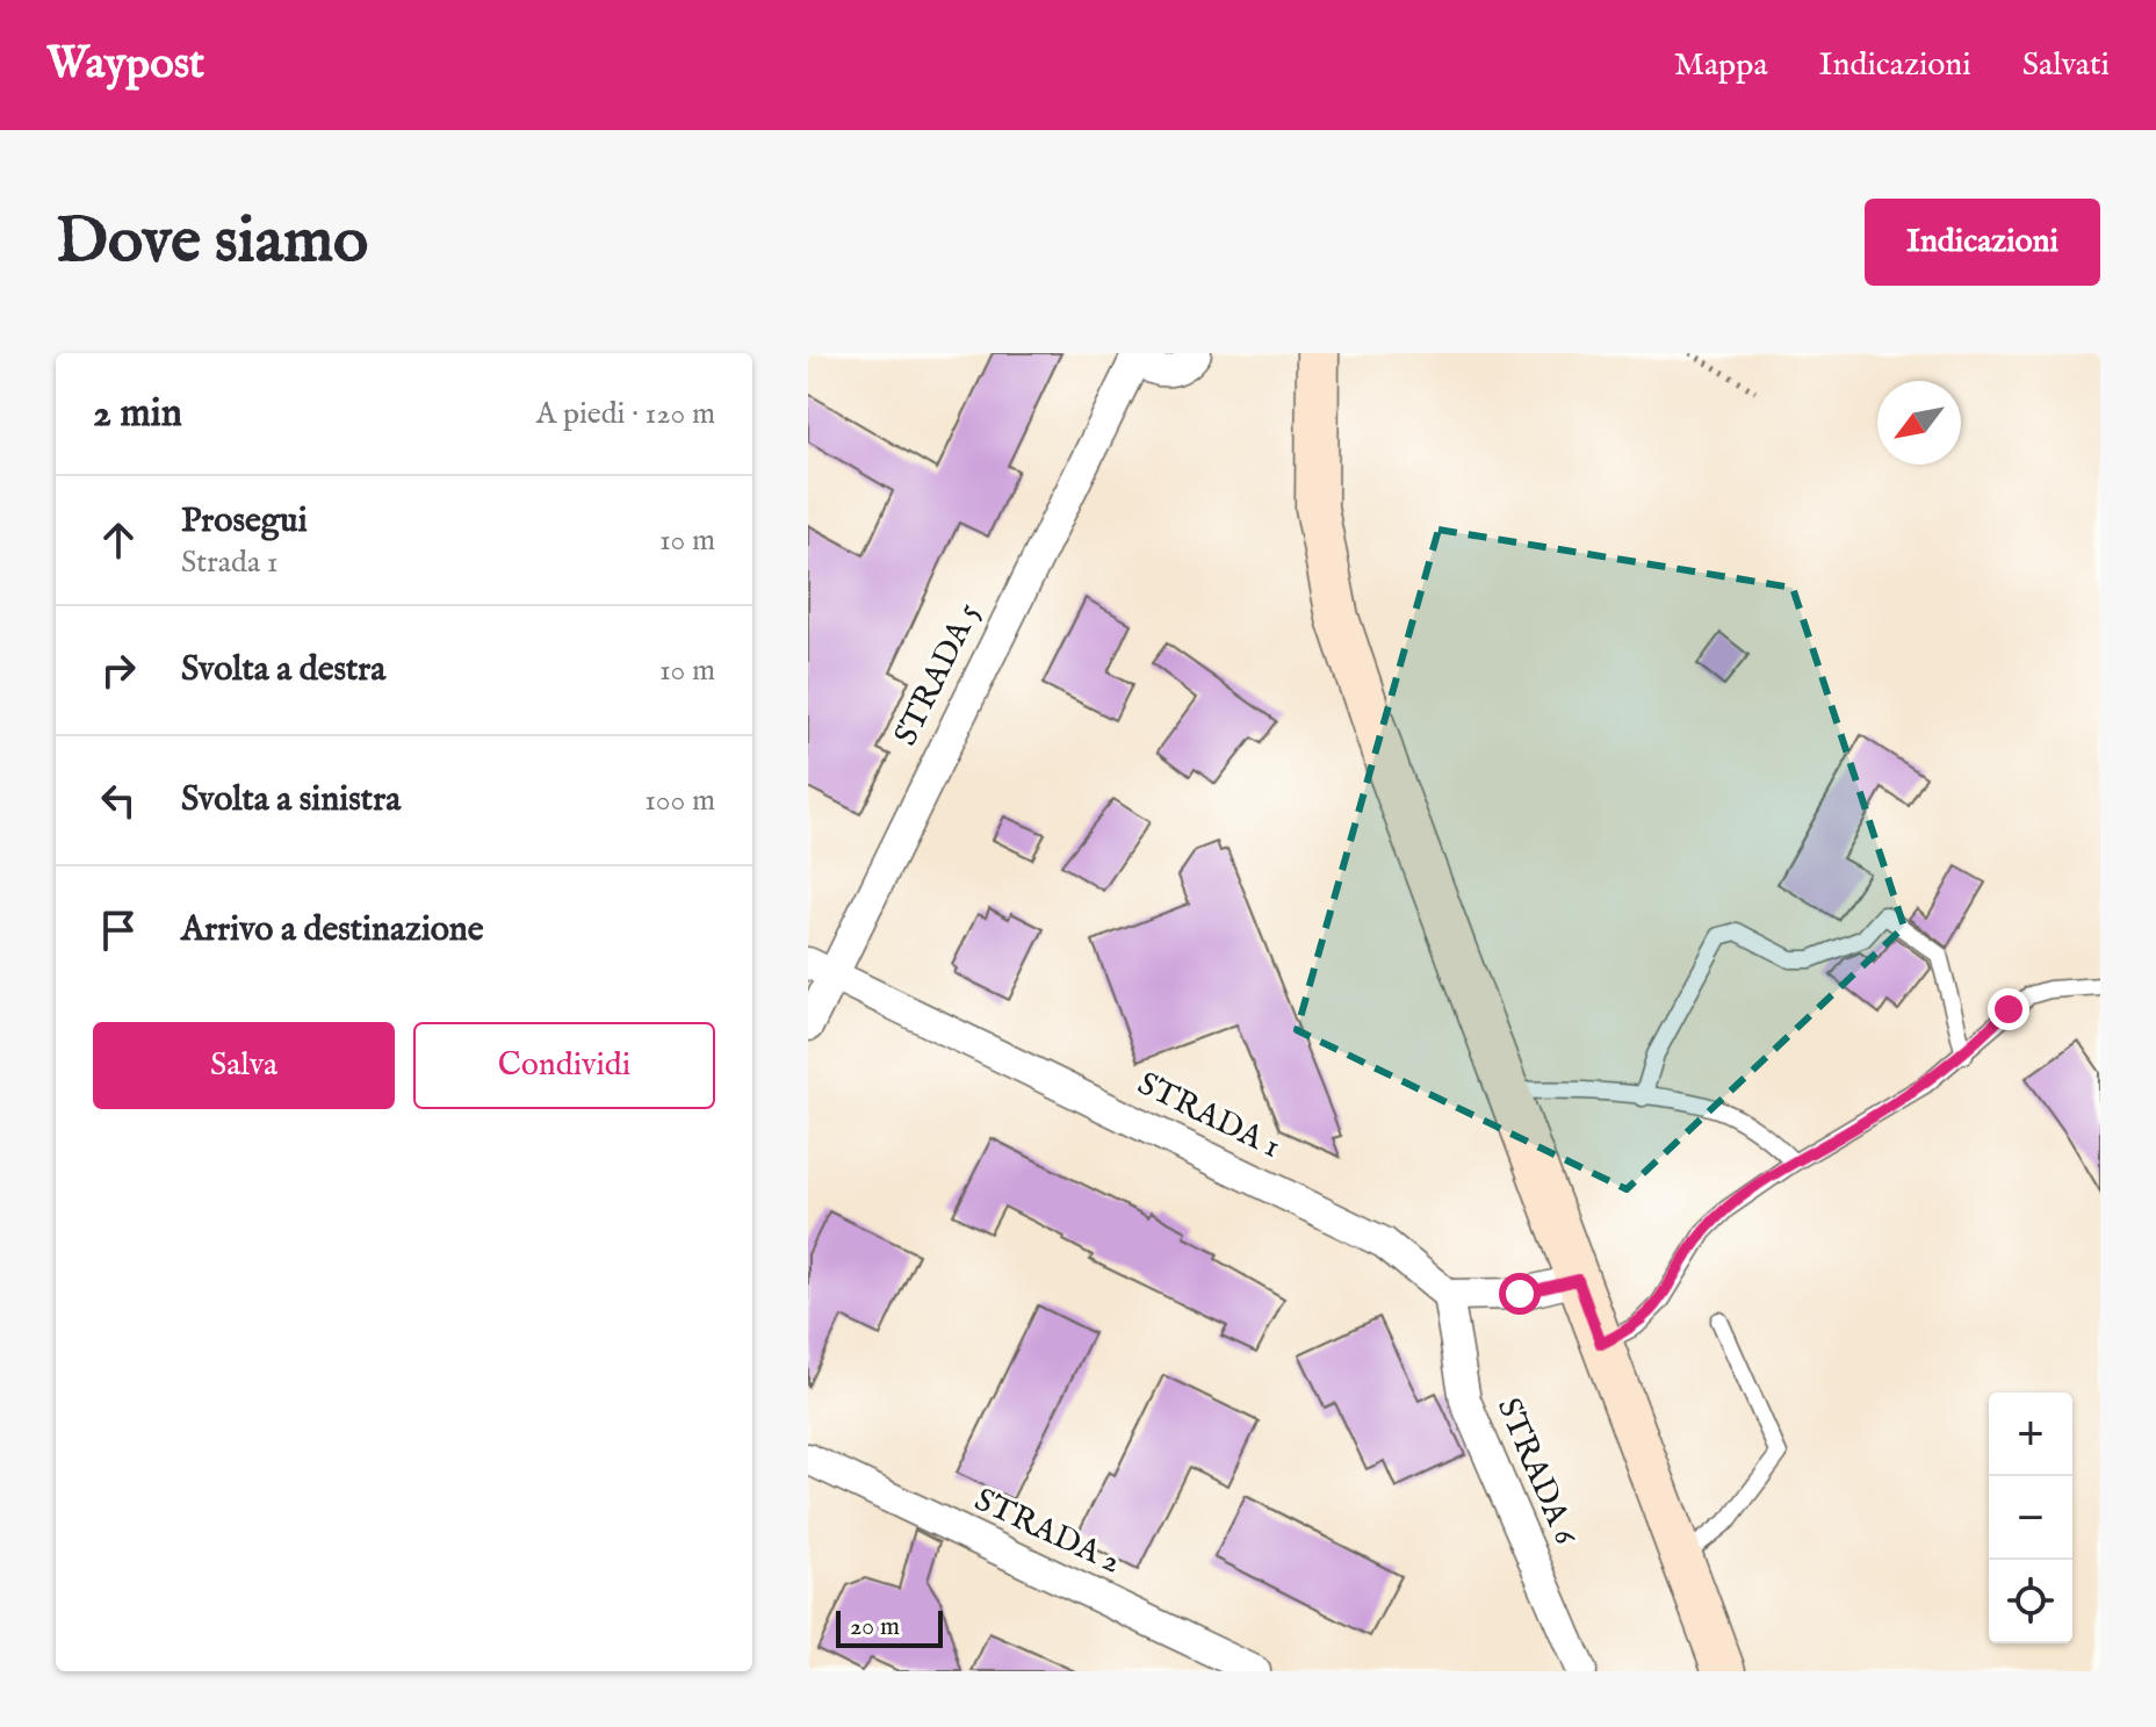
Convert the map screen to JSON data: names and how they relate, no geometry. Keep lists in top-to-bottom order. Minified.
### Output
{"streets":{"street":["STRADA 5","STRADA 1","STRADA 6","STRADA 2"]},"crossings":[["STRADA 5","STRADA 1"],["STRADA 1","STRADA 6"]],"scale_bar":"20 m","north":"bottom left","page":{"header":"Waypost","nav":["Mappa","Indicazioni","Salvati"],"buttons":["Indicazioni",["Salva","Condividi"]],"title":"Dove siamo","heading":["2 min","A piedi · 120 m"],"list":[["Prosegui","Strada 1","10 m"],["Svolta a destra","10 m"],["Svolta a sinistra","100 m"],"Arrivo a destinazione"],"map_buttons":["+","−"],"scale":"20 m"}}
